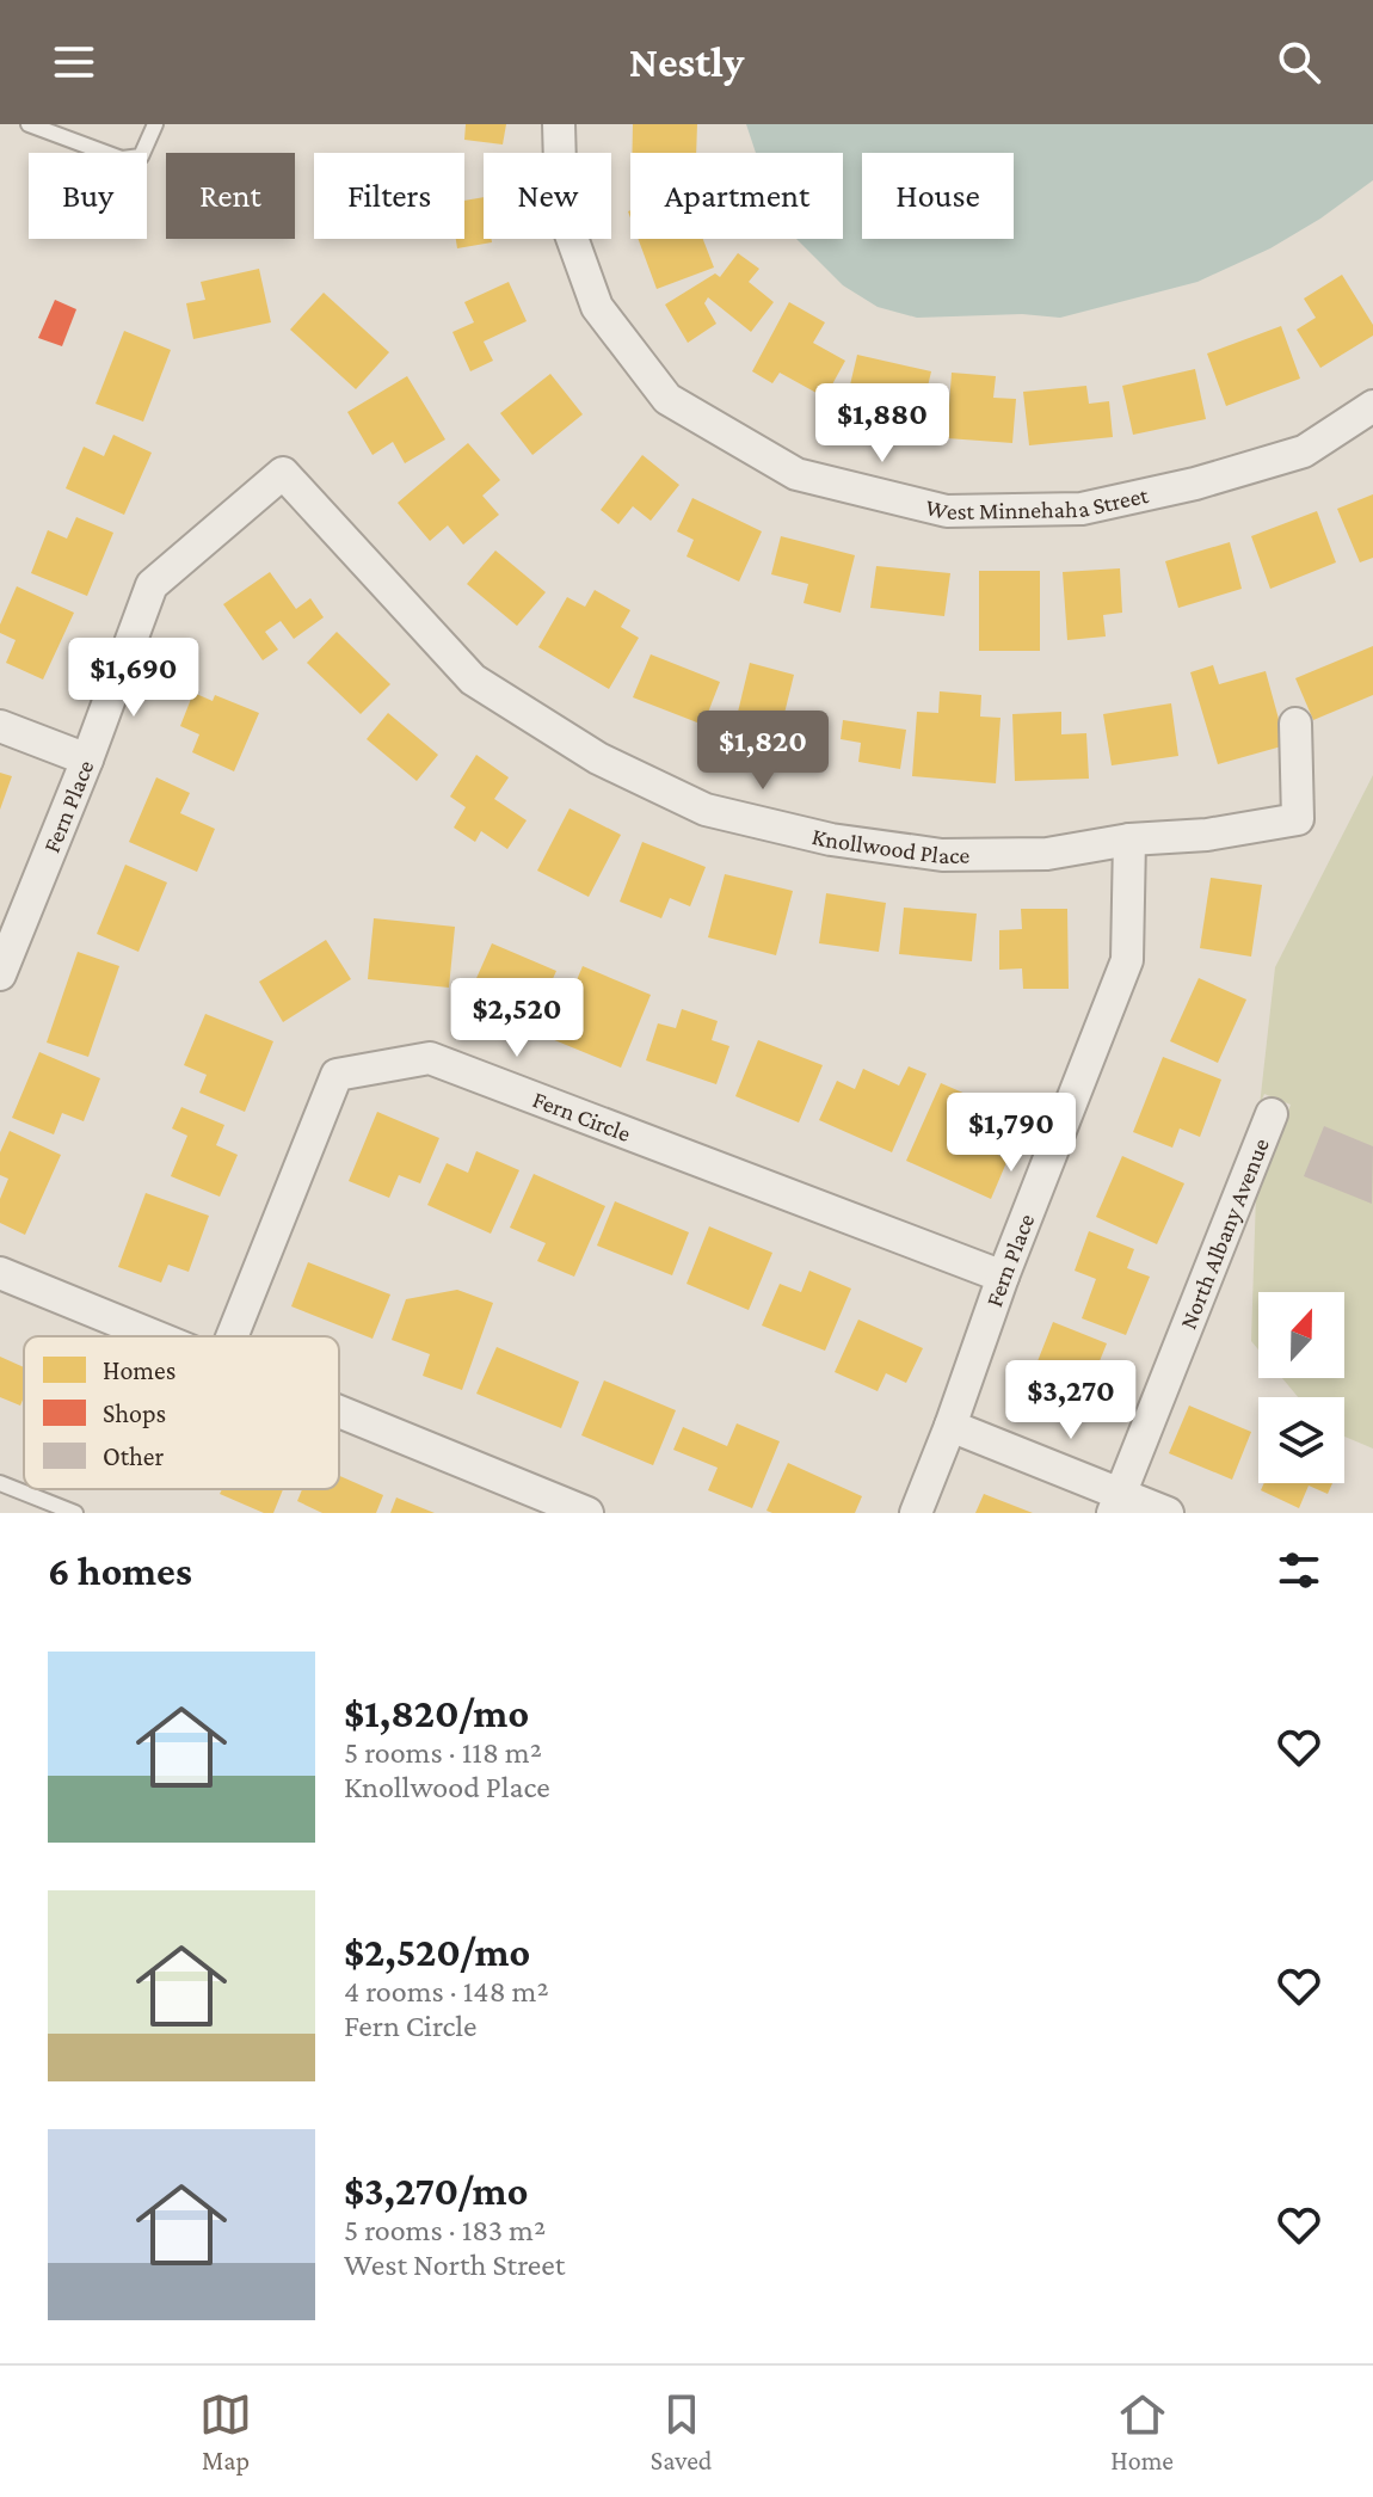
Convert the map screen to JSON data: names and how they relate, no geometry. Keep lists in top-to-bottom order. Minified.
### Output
{"streets":{"street":["West Minnehaha Street","Fern Place","Knollwood Place","Fern Circle","North Albany Avenue"]},"crossings":[["Fern Place","Knollwood Place"],["Fern Place","Fern Circle"]],"legend":["Homes","Shops","Other"],"north":"top","page":{"header":"Nestly","chip":["Buy","Rent","Filters","New","Apartment","House"],"price":["$1,880","$1,690","$1,820","$2,520","$1,790","$3,270"],"heading":"6 homes","list":[{"name":"$1,820/mo","note":"5 rooms · 118 m² · Knollwood Place"},{"name":"$2,520/mo","note":"4 rooms · 148 m² · Fern Circle"},{"name":"$3,270/mo","note":"5 rooms · 183 m² · West North Street"}],"tabs":["Map","Saved","Home"]}}
